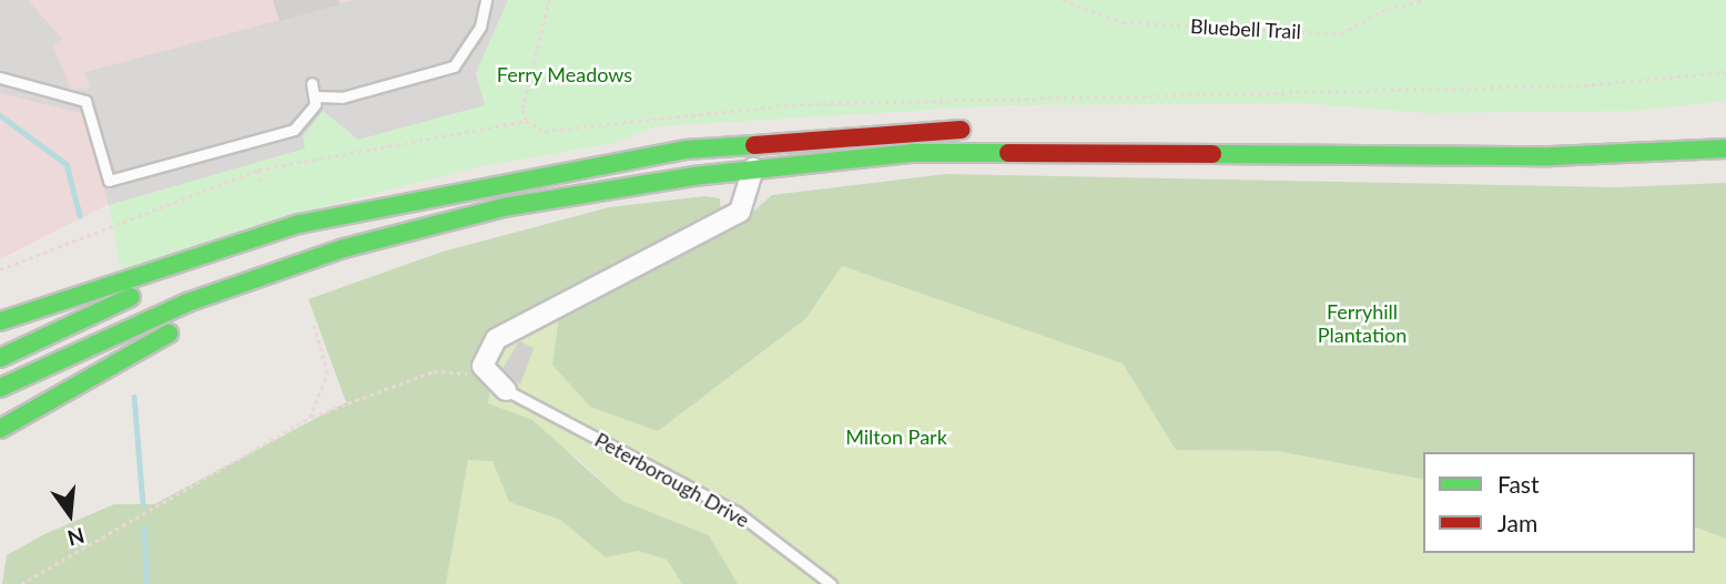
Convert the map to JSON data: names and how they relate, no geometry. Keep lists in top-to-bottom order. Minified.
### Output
{"streets":{"lane":["Peterborough Drive"],"path":["Bluebell Trail"]},"parks":["Ferry Meadows","Ferryhill Plantation","Milton Park"],"legend":["Fast","Jam"],"north":"bottom"}
